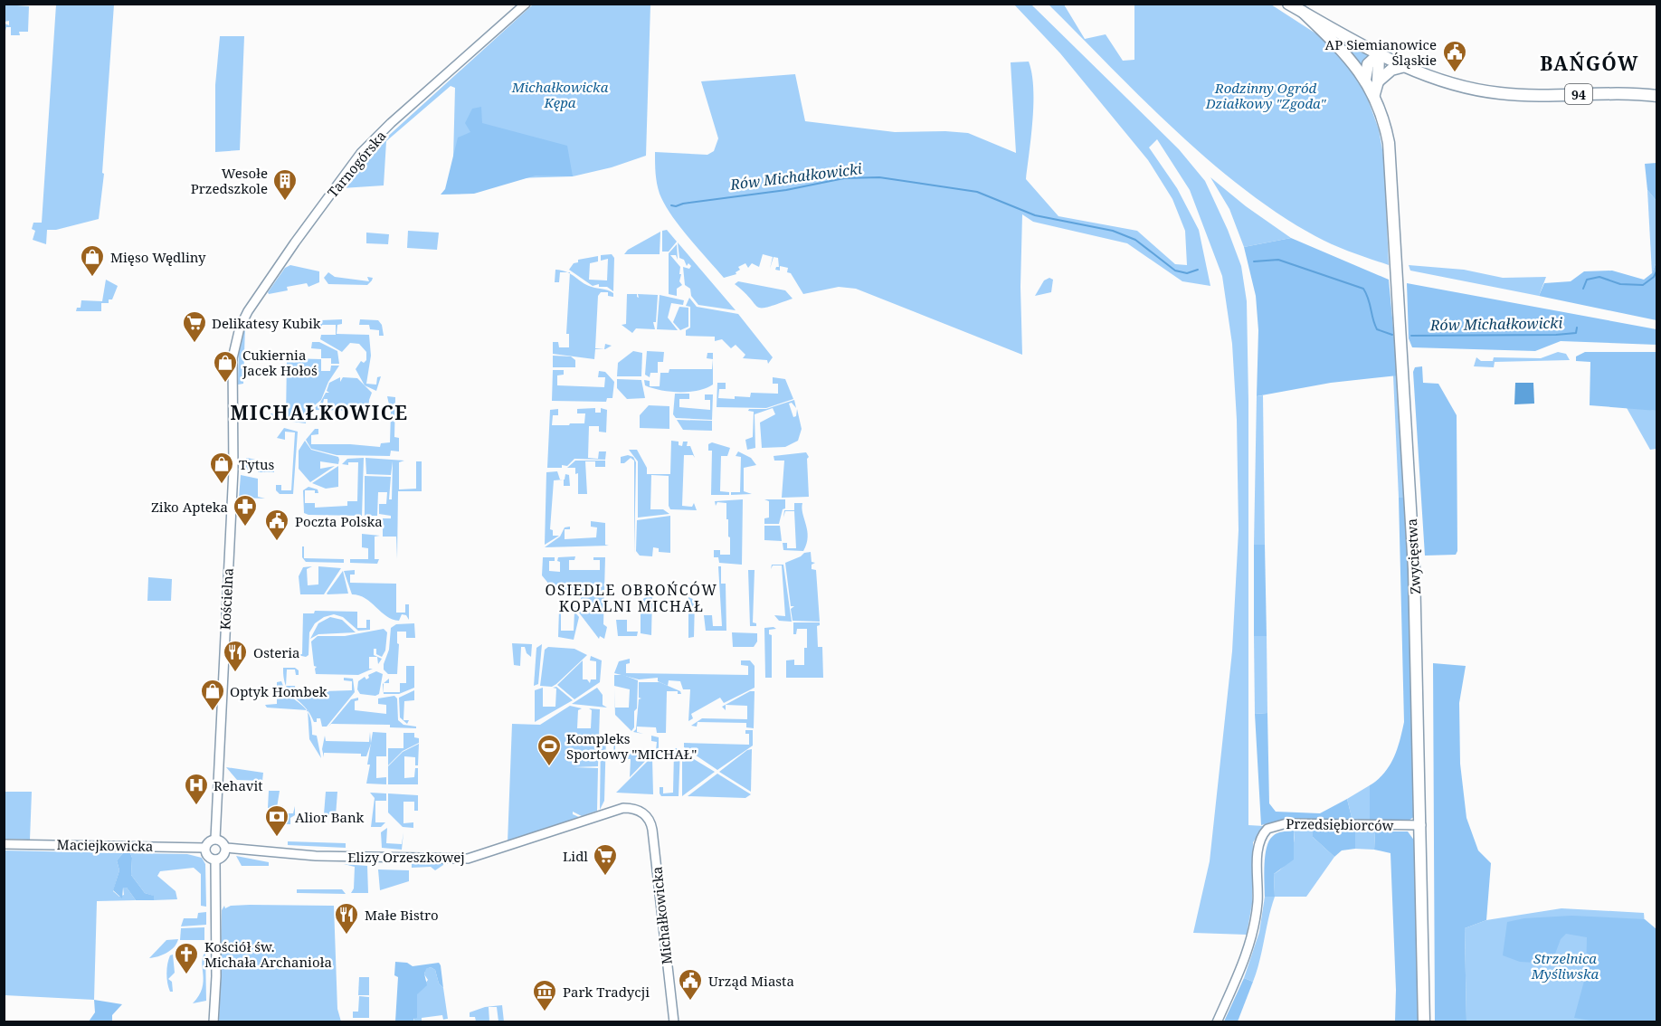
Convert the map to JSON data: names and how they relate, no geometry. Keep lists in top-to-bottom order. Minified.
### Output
{"streets":{"main road":["94","Zwycięstwa"],"street":["Tarnogórska","Kościelna","Przedsiębiorców","Maciejkowicka","Elizy Orzeszkowej","Michałkowicka"]},"crossings":[["94","Zwycięstwa"],["Tarnogórska","Kościelna"],["Zwycięstwa","Przedsiębiorców"],["Kościelna","Maciejkowicka"],["Kościelna","Elizy Orzeszkowej"],["Maciejkowicka","Elizy Orzeszkowej"],["Elizy Orzeszkowej","Michałkowicka"]],"districts":["BAŃGÓW","MICHAŁKOWICE","OSIEDLE OBROŃCÓW KOPALNI MICHAŁ"],"water":["Rów Michałkowicki"],"parks":["Michałkowicka Kępa","Rodzinny Ogród Działkowy \"Zgoda\"","Strzelnica Myśliwska"],"places":{"public building":["AP Siemianowice Śląskie","Poczta Polska","Urząd Miasta"],"building":["Wesołe Przedszkole"],"shop":["Mięso Wędliny","Cukiernia Jacek Hołoś","Tytus","Optyk Hombek"],"supermarket":["Delikatesy Kubik","Lidl"],"pharmacy":["Ziko Apteka"],"restaurant":["Osteria","Małe Bistro"],"sports":["Kompleks Sportowy \"MICHAŁ\""],"hospital":["Rehavit"],"bank":["Alior Bank"],"church":["Kościół św. Michała Archanioła"],"museum":["Park Tradycji"]}}
